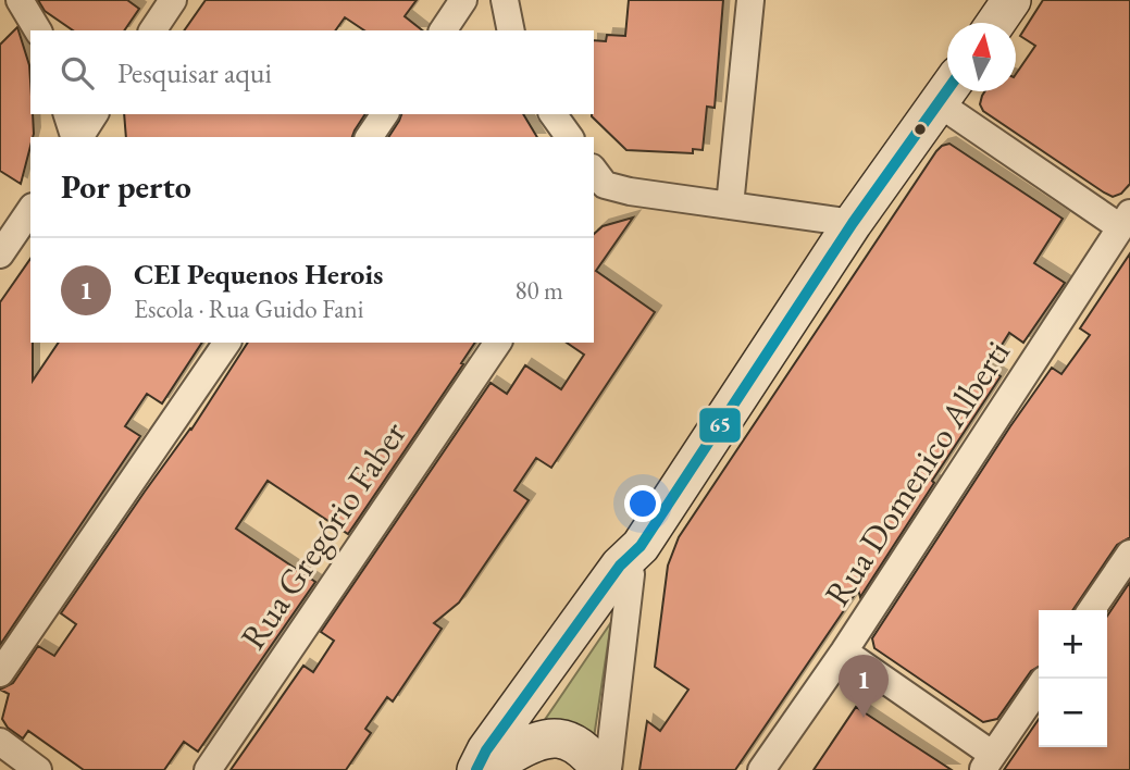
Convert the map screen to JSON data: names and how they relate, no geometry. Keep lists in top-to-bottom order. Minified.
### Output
{"streets":{"street":["Rua Domenico Alberti","Rua Gregório Faber"]},"lines":["transit line 65"],"north":"top","page":{"search":"Pesquisar aqui","heading":"Por perto","list":[{"mark":"1","name":"CEI Pequenos Herois","note":"Escola · Rua Guido Fani","value":"80 m"}],"map_buttons":["+","−"],"pins":"1"}}
